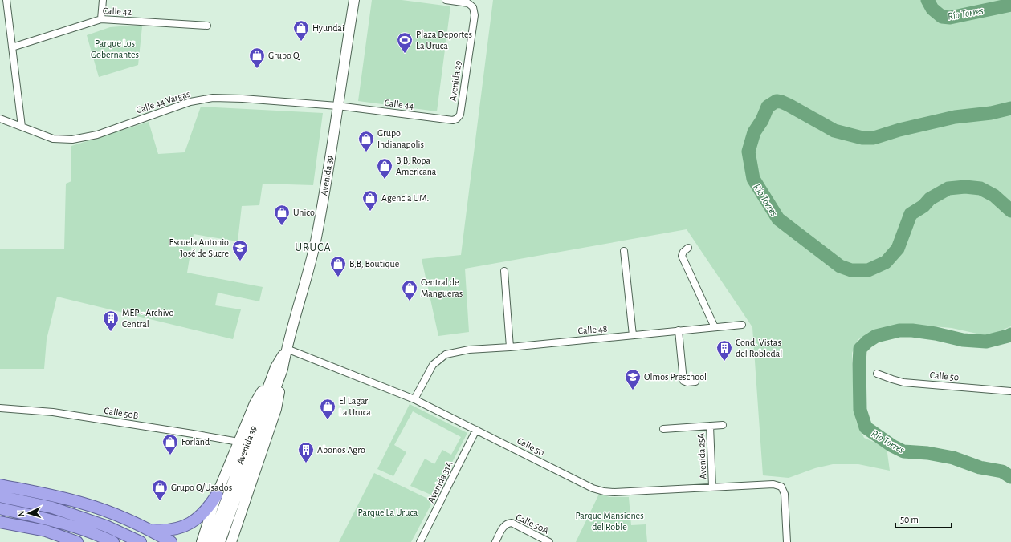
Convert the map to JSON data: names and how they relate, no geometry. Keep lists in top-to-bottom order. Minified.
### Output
{"streets":{"main road":["Avenida 39"],"street":["Calle 42","Avenida 29","Calle 44 Vargas","Calle 44","Calle 48","Calle 50","Calle 50B","Avenida 25A","Avenida 31A","Calle 50A"]},"crossings":[["Avenida 29","Calle 44"],["Calle 44 Vargas","Calle 44"],["Calle 44 Vargas","Avenida 39"],["Calle 44","Avenida 39"],["Avenida 39","Calle 50"],["Calle 48","Calle 50"],["Calle 50","Avenida 25A"],["Calle 50","Avenida 31A"]],"districts":["URUCA"],"water":["Río Torres"],"parks":["Parque Los Gobernantes","Parque La Uruca","Parque Mansiones del Roble"],"places":{"shop":["Hyundai","Grupo Q","Grupo Indianapolis","B,B, Ropa Americana","Agencia UM.","Unico","B,B, Boutique","Central de Mangueras","El Lagar La Uruca","Forland","Grupo Q/Usados"],"sports":["Plaza Deportes La Uruca"],"school or university":["Escuela Antonio José de Sucre","Olmos Preschool"],"building":["MEP - Archivo Central","Cond. Vistas del Robledal","Abonos Agro"]},"scale_bar":"50 m","north":"left"}
